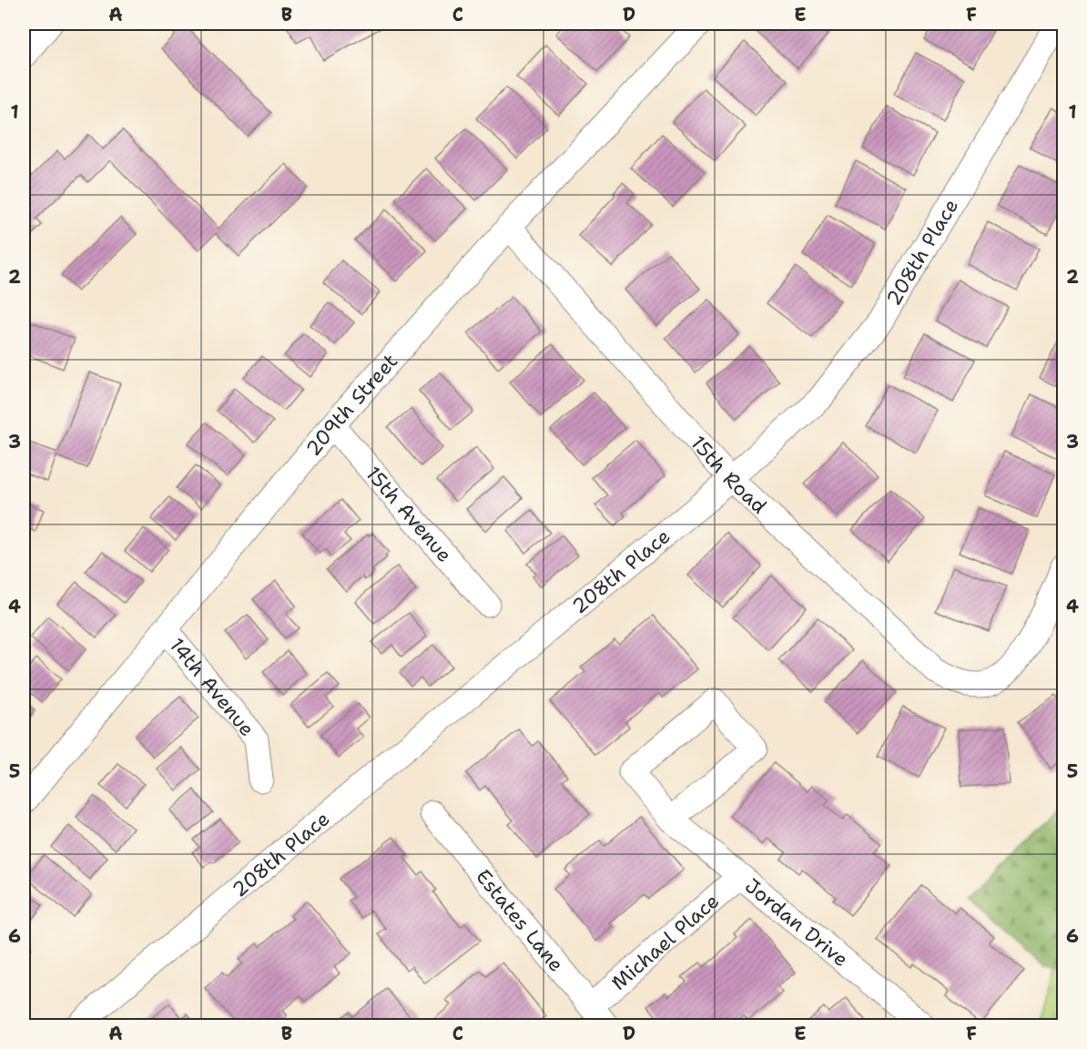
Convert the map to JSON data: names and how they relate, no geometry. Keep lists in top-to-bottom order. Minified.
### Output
{"streets":{"street":["208th Place","209th Street","15th Road","15th Avenue","14th Avenue","Estates Lane","Jordan Drive","Michael Place"]},"crossings":[["208th Place","15th Road"],["209th Street","15th Road"],["209th Street","15th Avenue"],["209th Street","14th Avenue"],["Estates Lane","Michael Place"],["Jordan Drive","Michael Place"]],"grid":{"columns":["A","B","C","D","E","F"],"rows":["1","2","3","4","5","6"]}}
